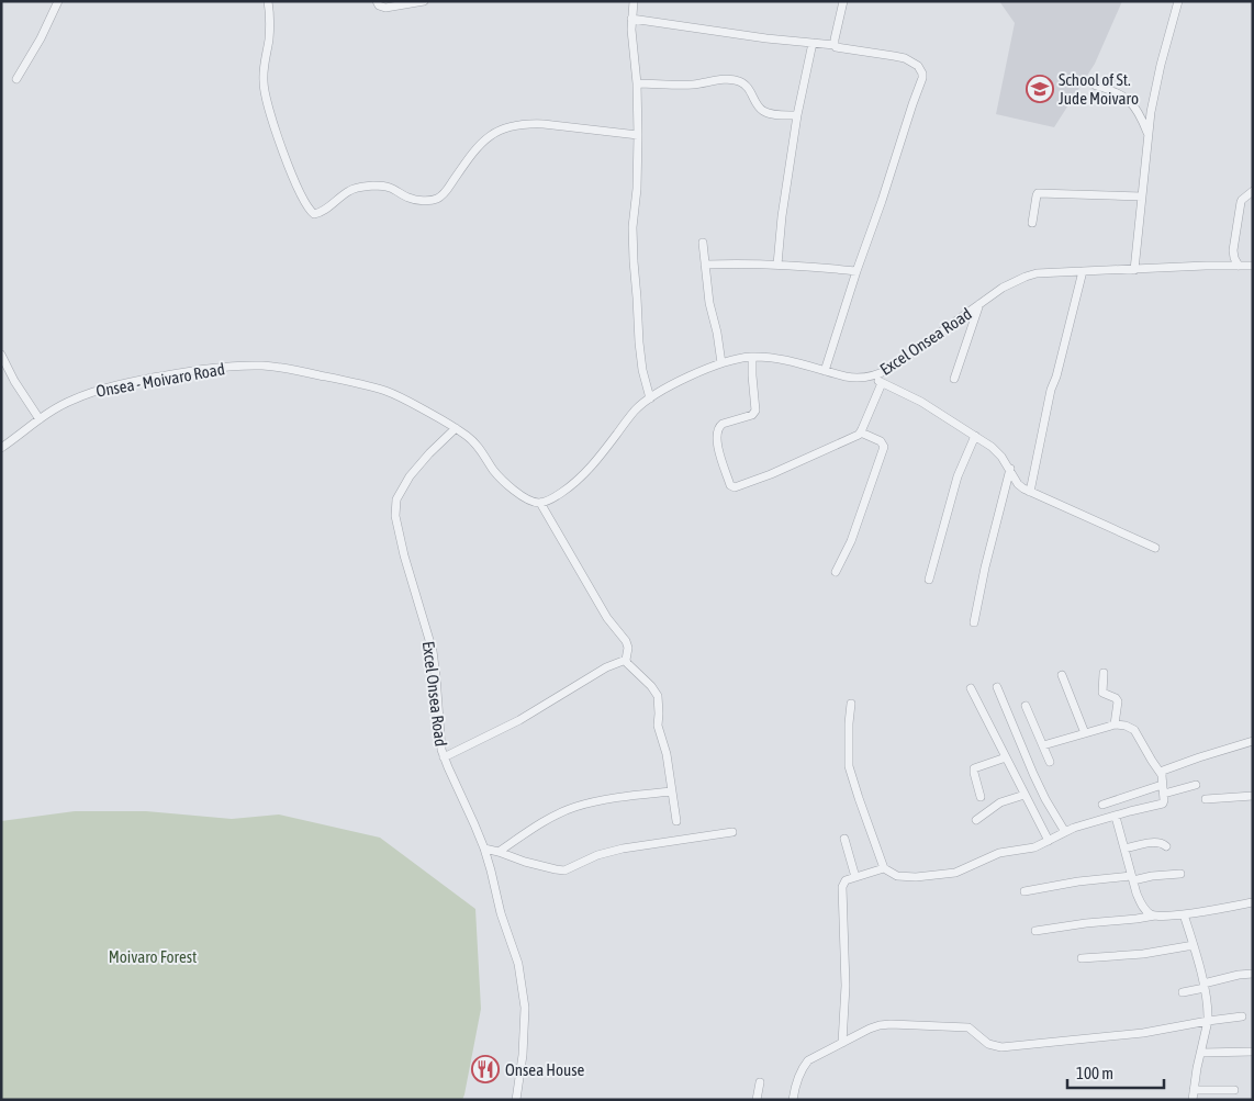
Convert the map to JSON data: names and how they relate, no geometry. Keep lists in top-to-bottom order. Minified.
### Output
{"streets":{"street":["Excel Onsea Road","Onsea - Moivaro Road"]},"crossings":[["Excel Onsea Road","Onsea - Moivaro Road"]],"parks":["Moivaro Forest"],"places":{"school or university":["School of St. Jude Moivaro"],"restaurant":["Onsea House"]},"scale_bar":"100 m"}
